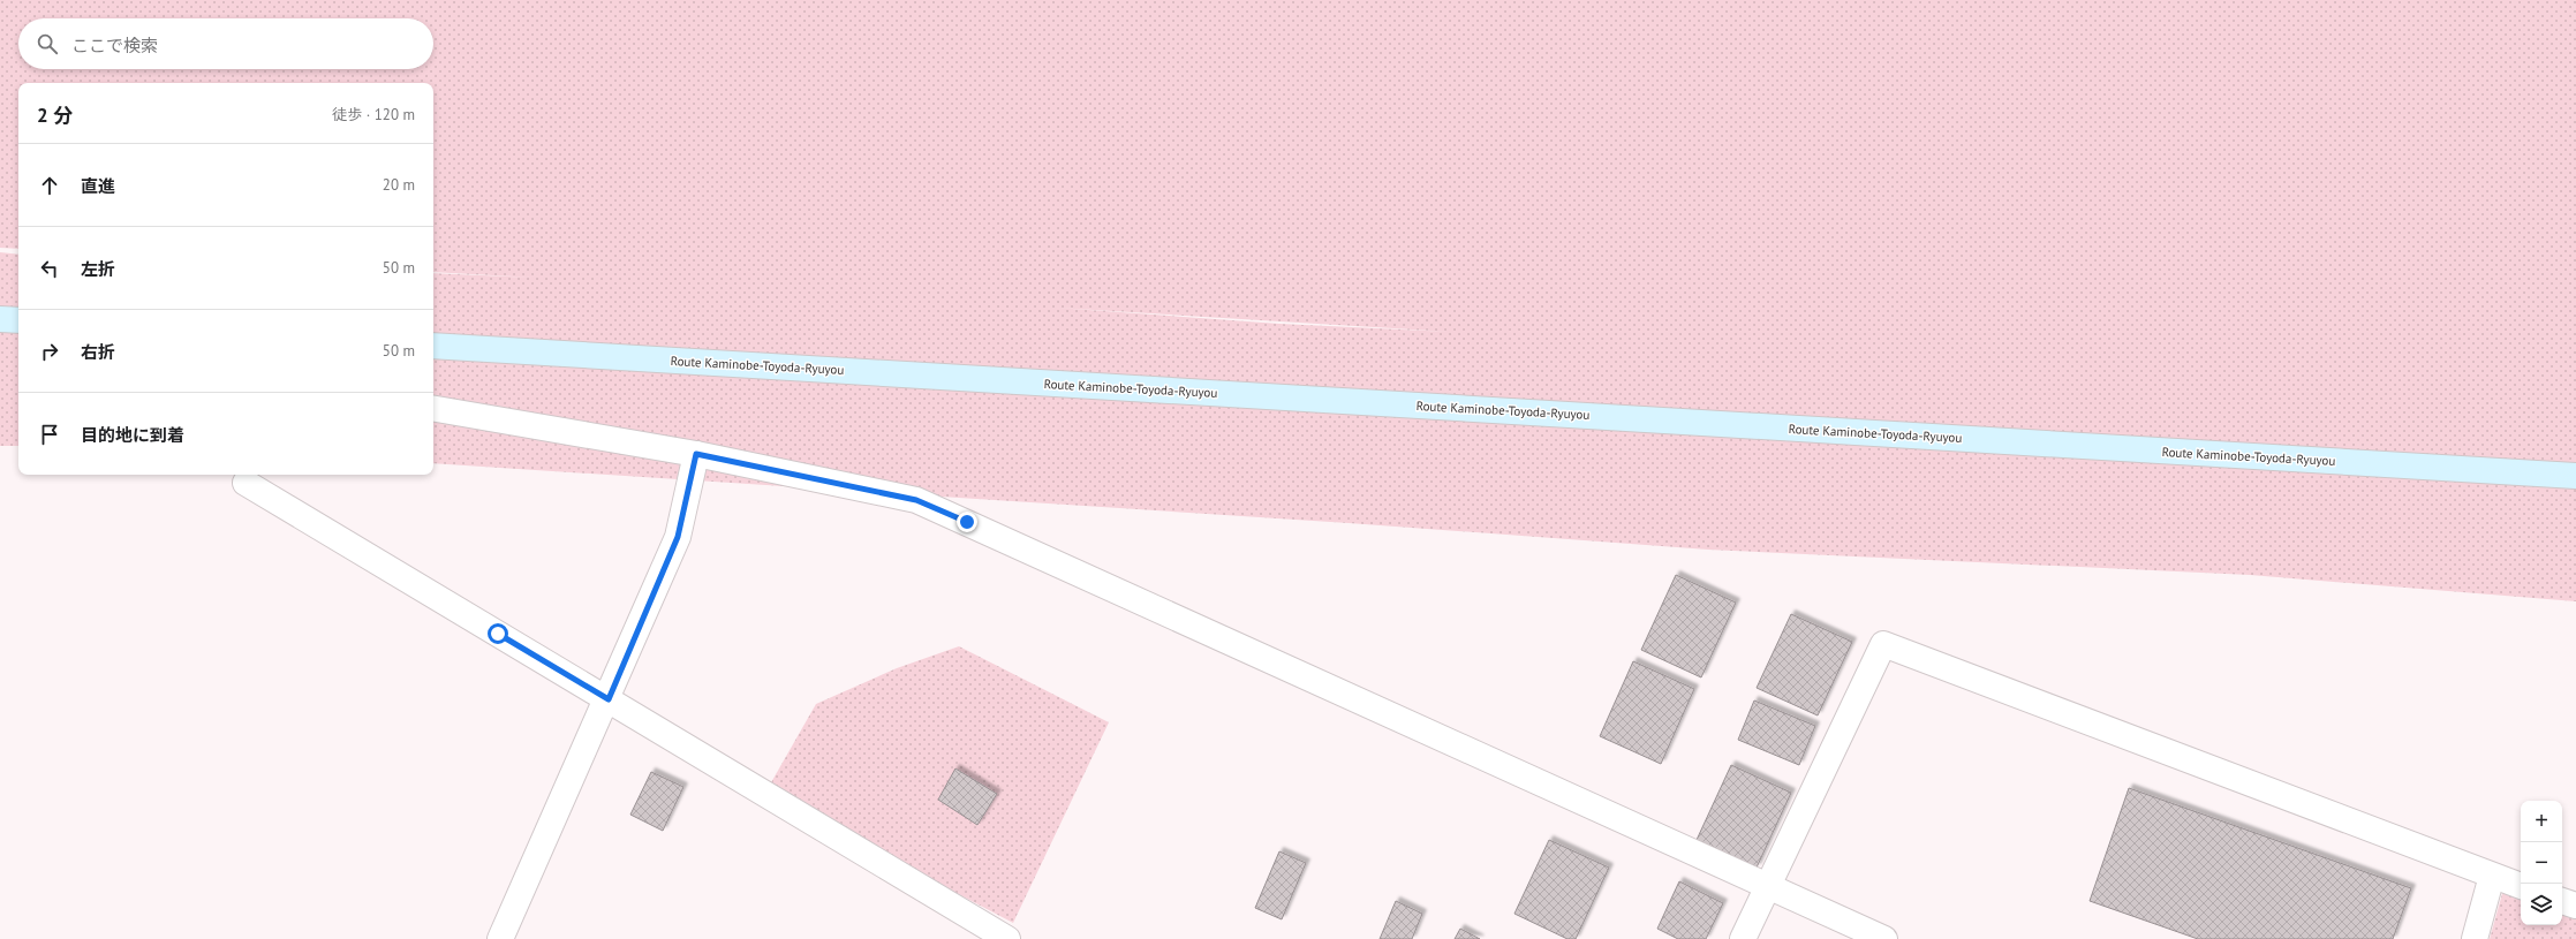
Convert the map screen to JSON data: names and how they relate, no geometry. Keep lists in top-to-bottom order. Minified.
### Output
{"streets":{"main road":["Route Kaminobe-Toyoda-Ryuyou"]},"page":{"search":"ここで検索","heading":["2 分","徒歩 · 120 m"],"list":[["直進","20 m"],["左折","50 m"],["右折","50 m"],"目的地に到着"],"map_buttons":["+","−"]}}
